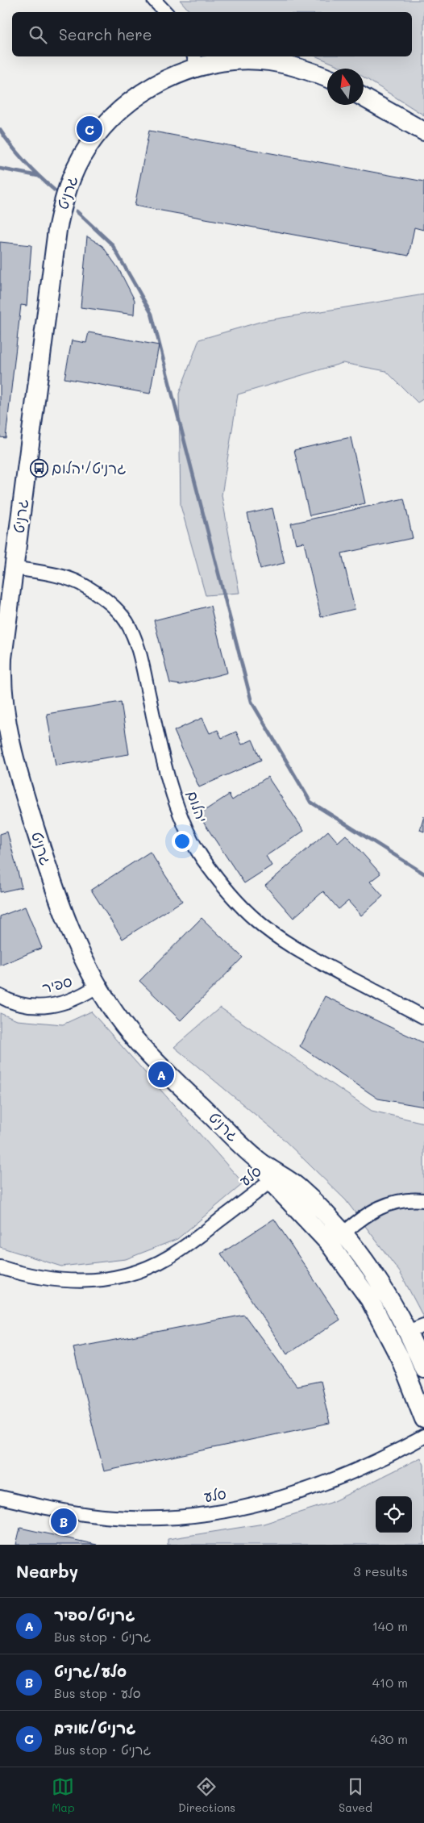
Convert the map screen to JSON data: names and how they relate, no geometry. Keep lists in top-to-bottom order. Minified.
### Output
{"streets":{"street":["גרניט","יהלום","ספיר","סלע"]},"crossings":[["גרניט","יהלום"],["גרניט","ספיר"],["גרניט","סלע"]],"places":{"bus stop":["גרניט/יהלום"]},"north":"top","page":{"search":"Search here","pins":["C","A","B"],"heading":["Nearby","3 results"],"list":[{"mark":"A","name":"גרניט/ספיר","note":"Bus stop · גרניט","value":"140 m"},{"mark":"B","name":"סלע/גרניט","note":"Bus stop · סלע","value":"410 m"},{"mark":"C","name":"גרניט/אודם","note":"Bus stop · גרניט","value":"430 m"}],"nav":["Map","Directions","Saved"]}}
